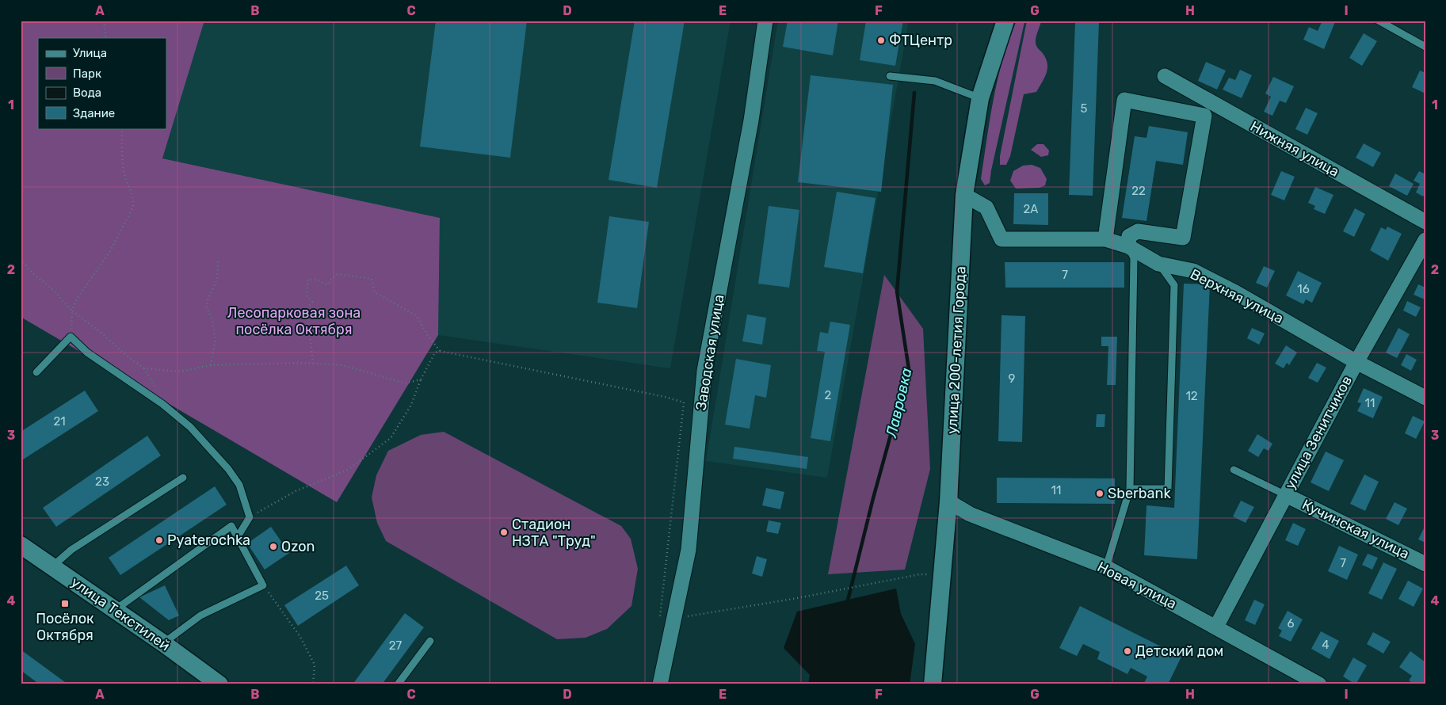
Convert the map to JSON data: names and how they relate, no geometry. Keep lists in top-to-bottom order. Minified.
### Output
{"streets":{"street":["Нижняя улица","Верхняя улица","улица 200-летия Города","Заводская улица","улица Зенитчиков","Кучинская улица","Новая улица","улица Текстилей"]},"crossings":[["Верхняя улица","улица 200-летия Города"],["Верхняя улица","улица Зенитчиков"],["улица 200-летия Города","Новая улица"],["улица Зенитчиков","Кучинская улица"],["улица Зенитчиков","Новая улица"]],"water":["Лавровка"],"parks":["Лесопарковая зона посёлка Октября"],"places":{"other":["ФТЦентр","Sberbank","Стадион НЗТА \"Труд\"","Pyaterochka","Ozon","Детский дом"],"transit":["Посёлок Октября"]},"house_numbers":["5","22","2А","7","16","9","2","12","11","21","23","11","7","25","6","4","27"],"legend":["Улица","Парк","Вода","Здание"],"grid":{"columns":["A","B","C","D","E","F","G","H","I"],"rows":["1","2","3","4"]}}
